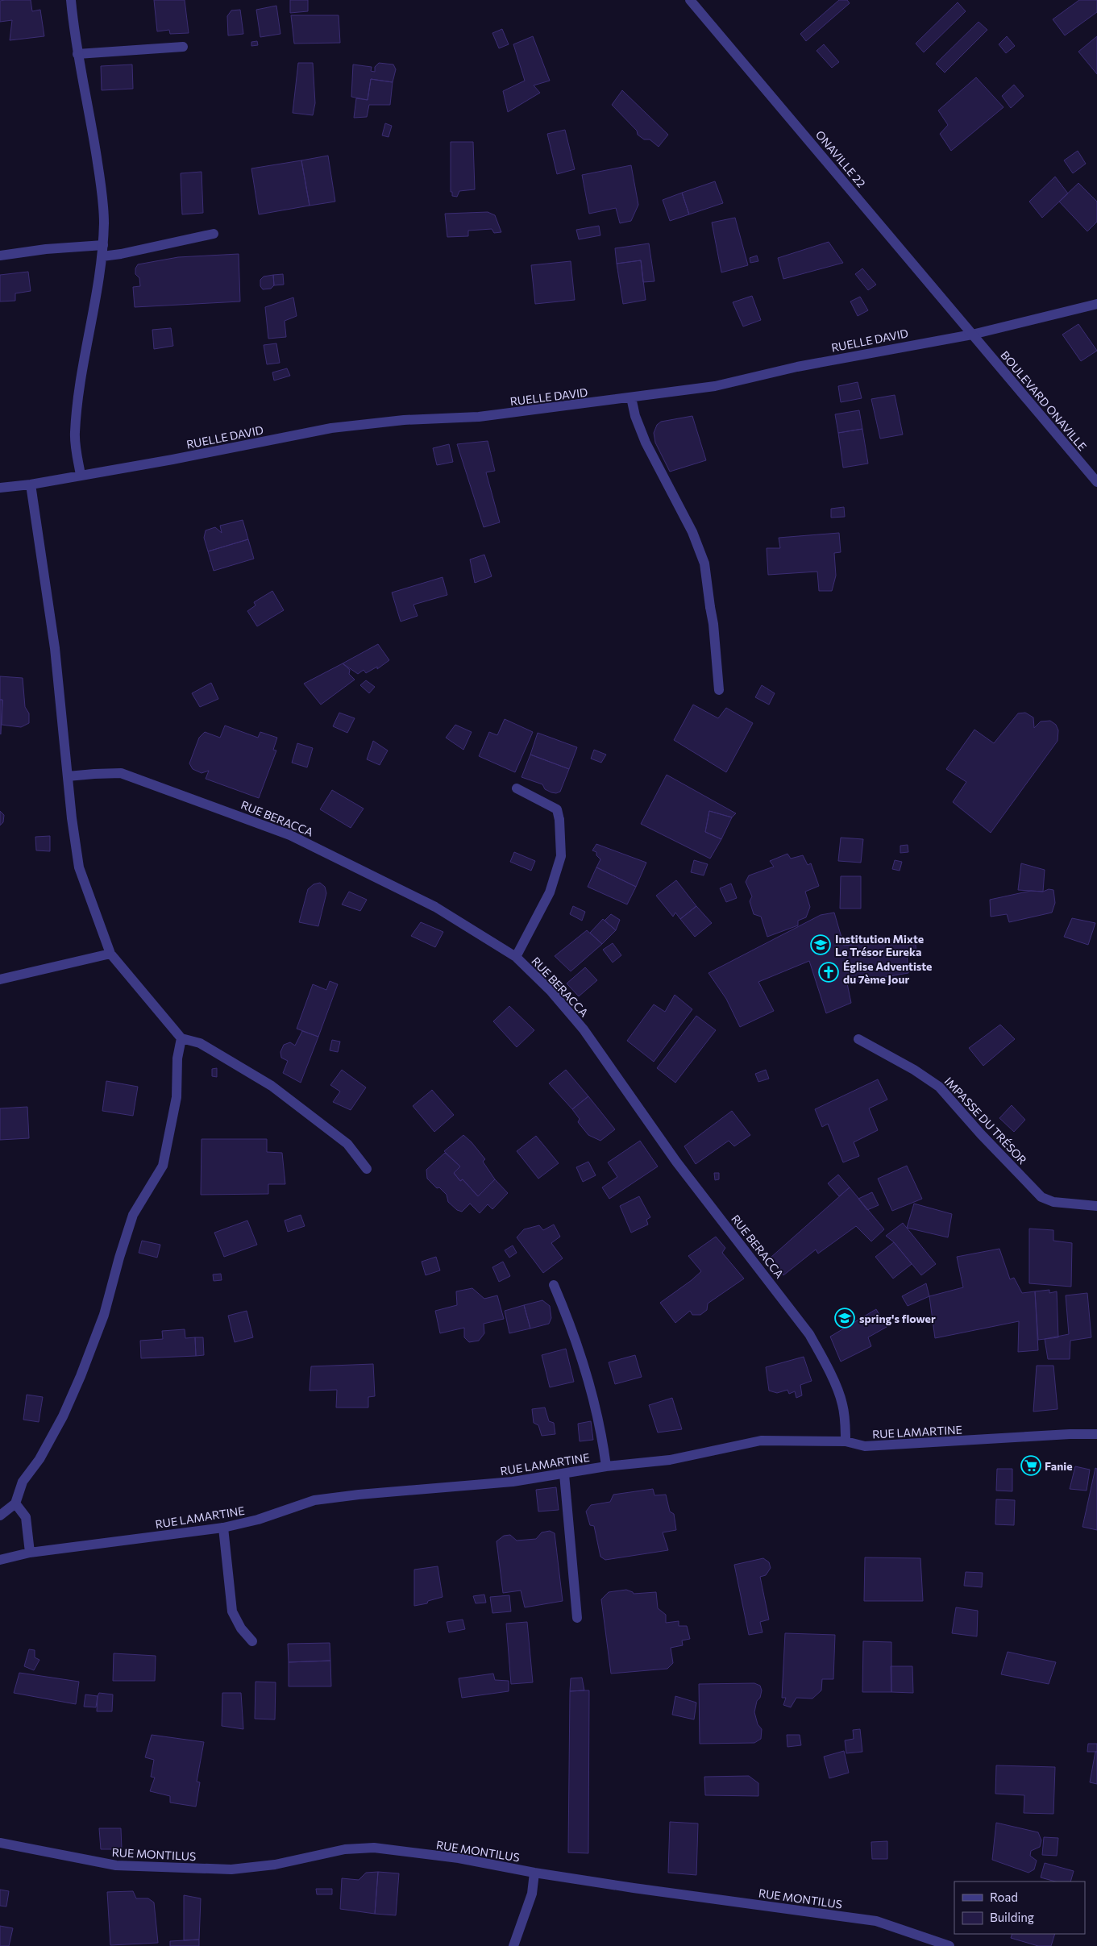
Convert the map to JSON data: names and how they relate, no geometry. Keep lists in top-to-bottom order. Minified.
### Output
{"streets":{"street":["ONAVILLE 22","RUELLE DAVID","BOULEVARD ONAVILLE","RUE BERACCA","IMPASSE DU TRÉSOR","RUE LAMARTINE","RUE MONTILUS"]},"crossings":[["ONAVILLE 22","RUELLE DAVID"],["ONAVILLE 22","BOULEVARD ONAVILLE"],["RUELLE DAVID","BOULEVARD ONAVILLE"],["RUE BERACCA","RUE LAMARTINE"]],"places":{"school or university":["Institution Mixte Le Trésor Eureka","spring's flower"],"church":["Église Adventiste du 7ème Jour"],"supermarket":["Fanie"]},"legend":["Road","Building"]}
